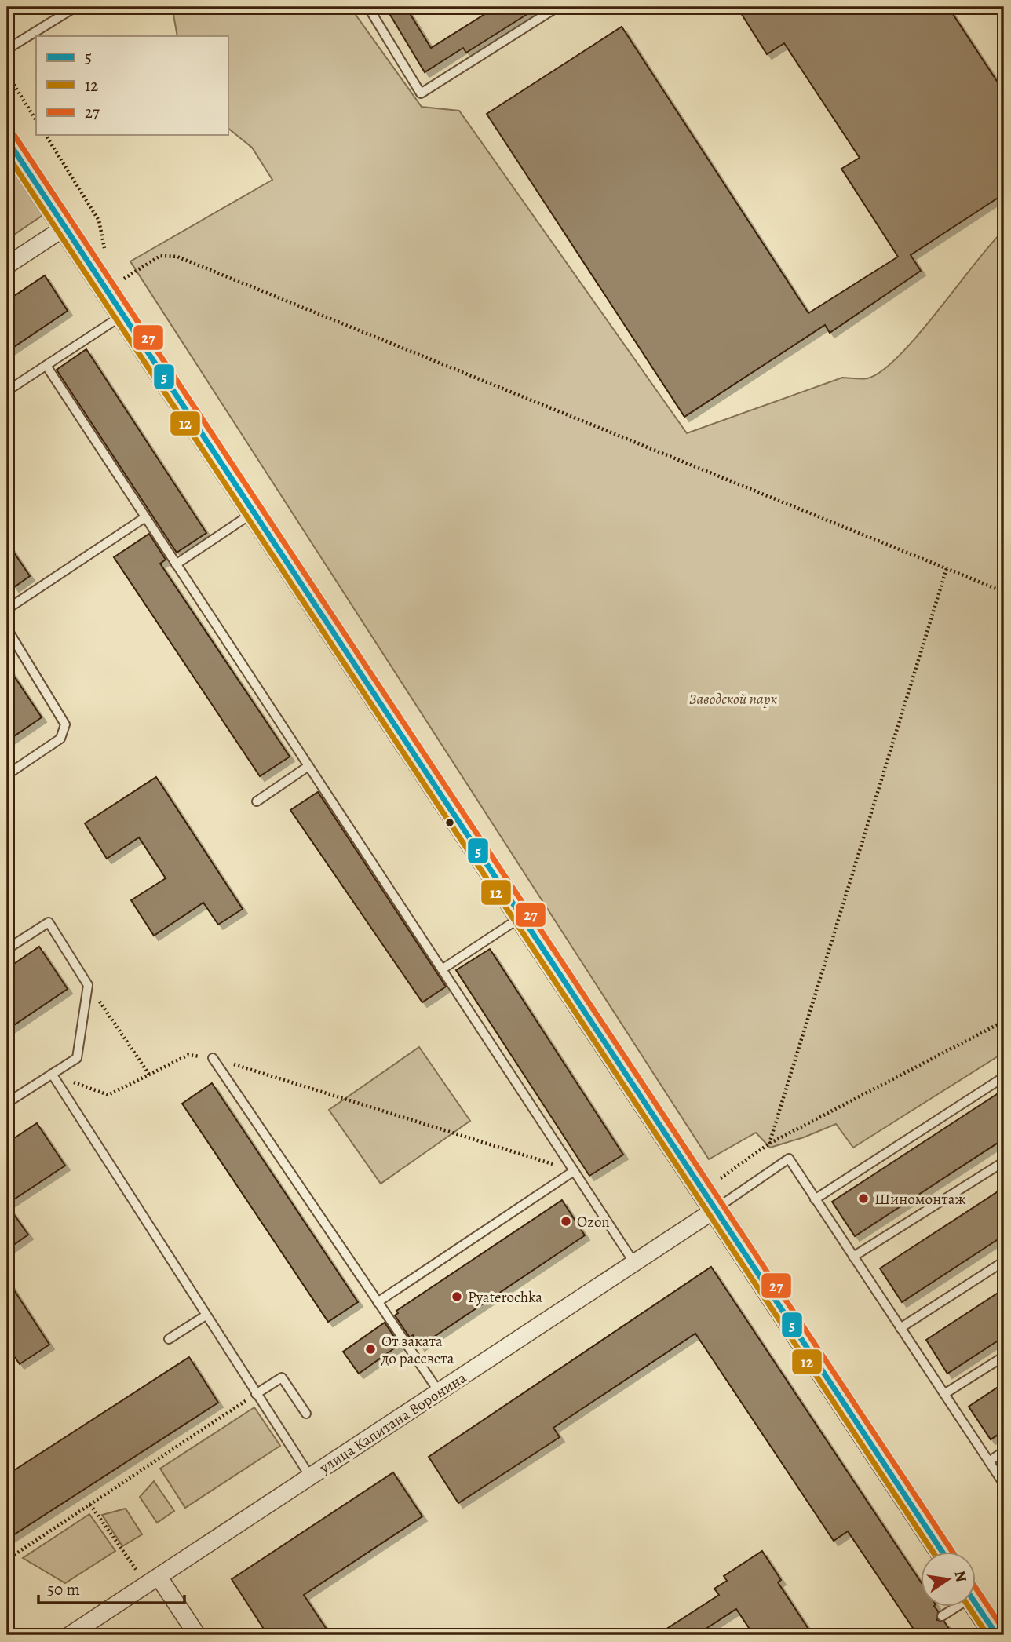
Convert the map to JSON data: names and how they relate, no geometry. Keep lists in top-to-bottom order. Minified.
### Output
{"streets":{"street":["улица Капитана Воронина"]},"parks":["Заводской парк"],"places":["Шиномонтаж","Ozon","Pyaterochka","От заката до рассвета"],"lines":["transit line 27","transit line 5","transit line 12"],"legend":["5","12","27"],"scale_bar":"50 m","north":"right"}
